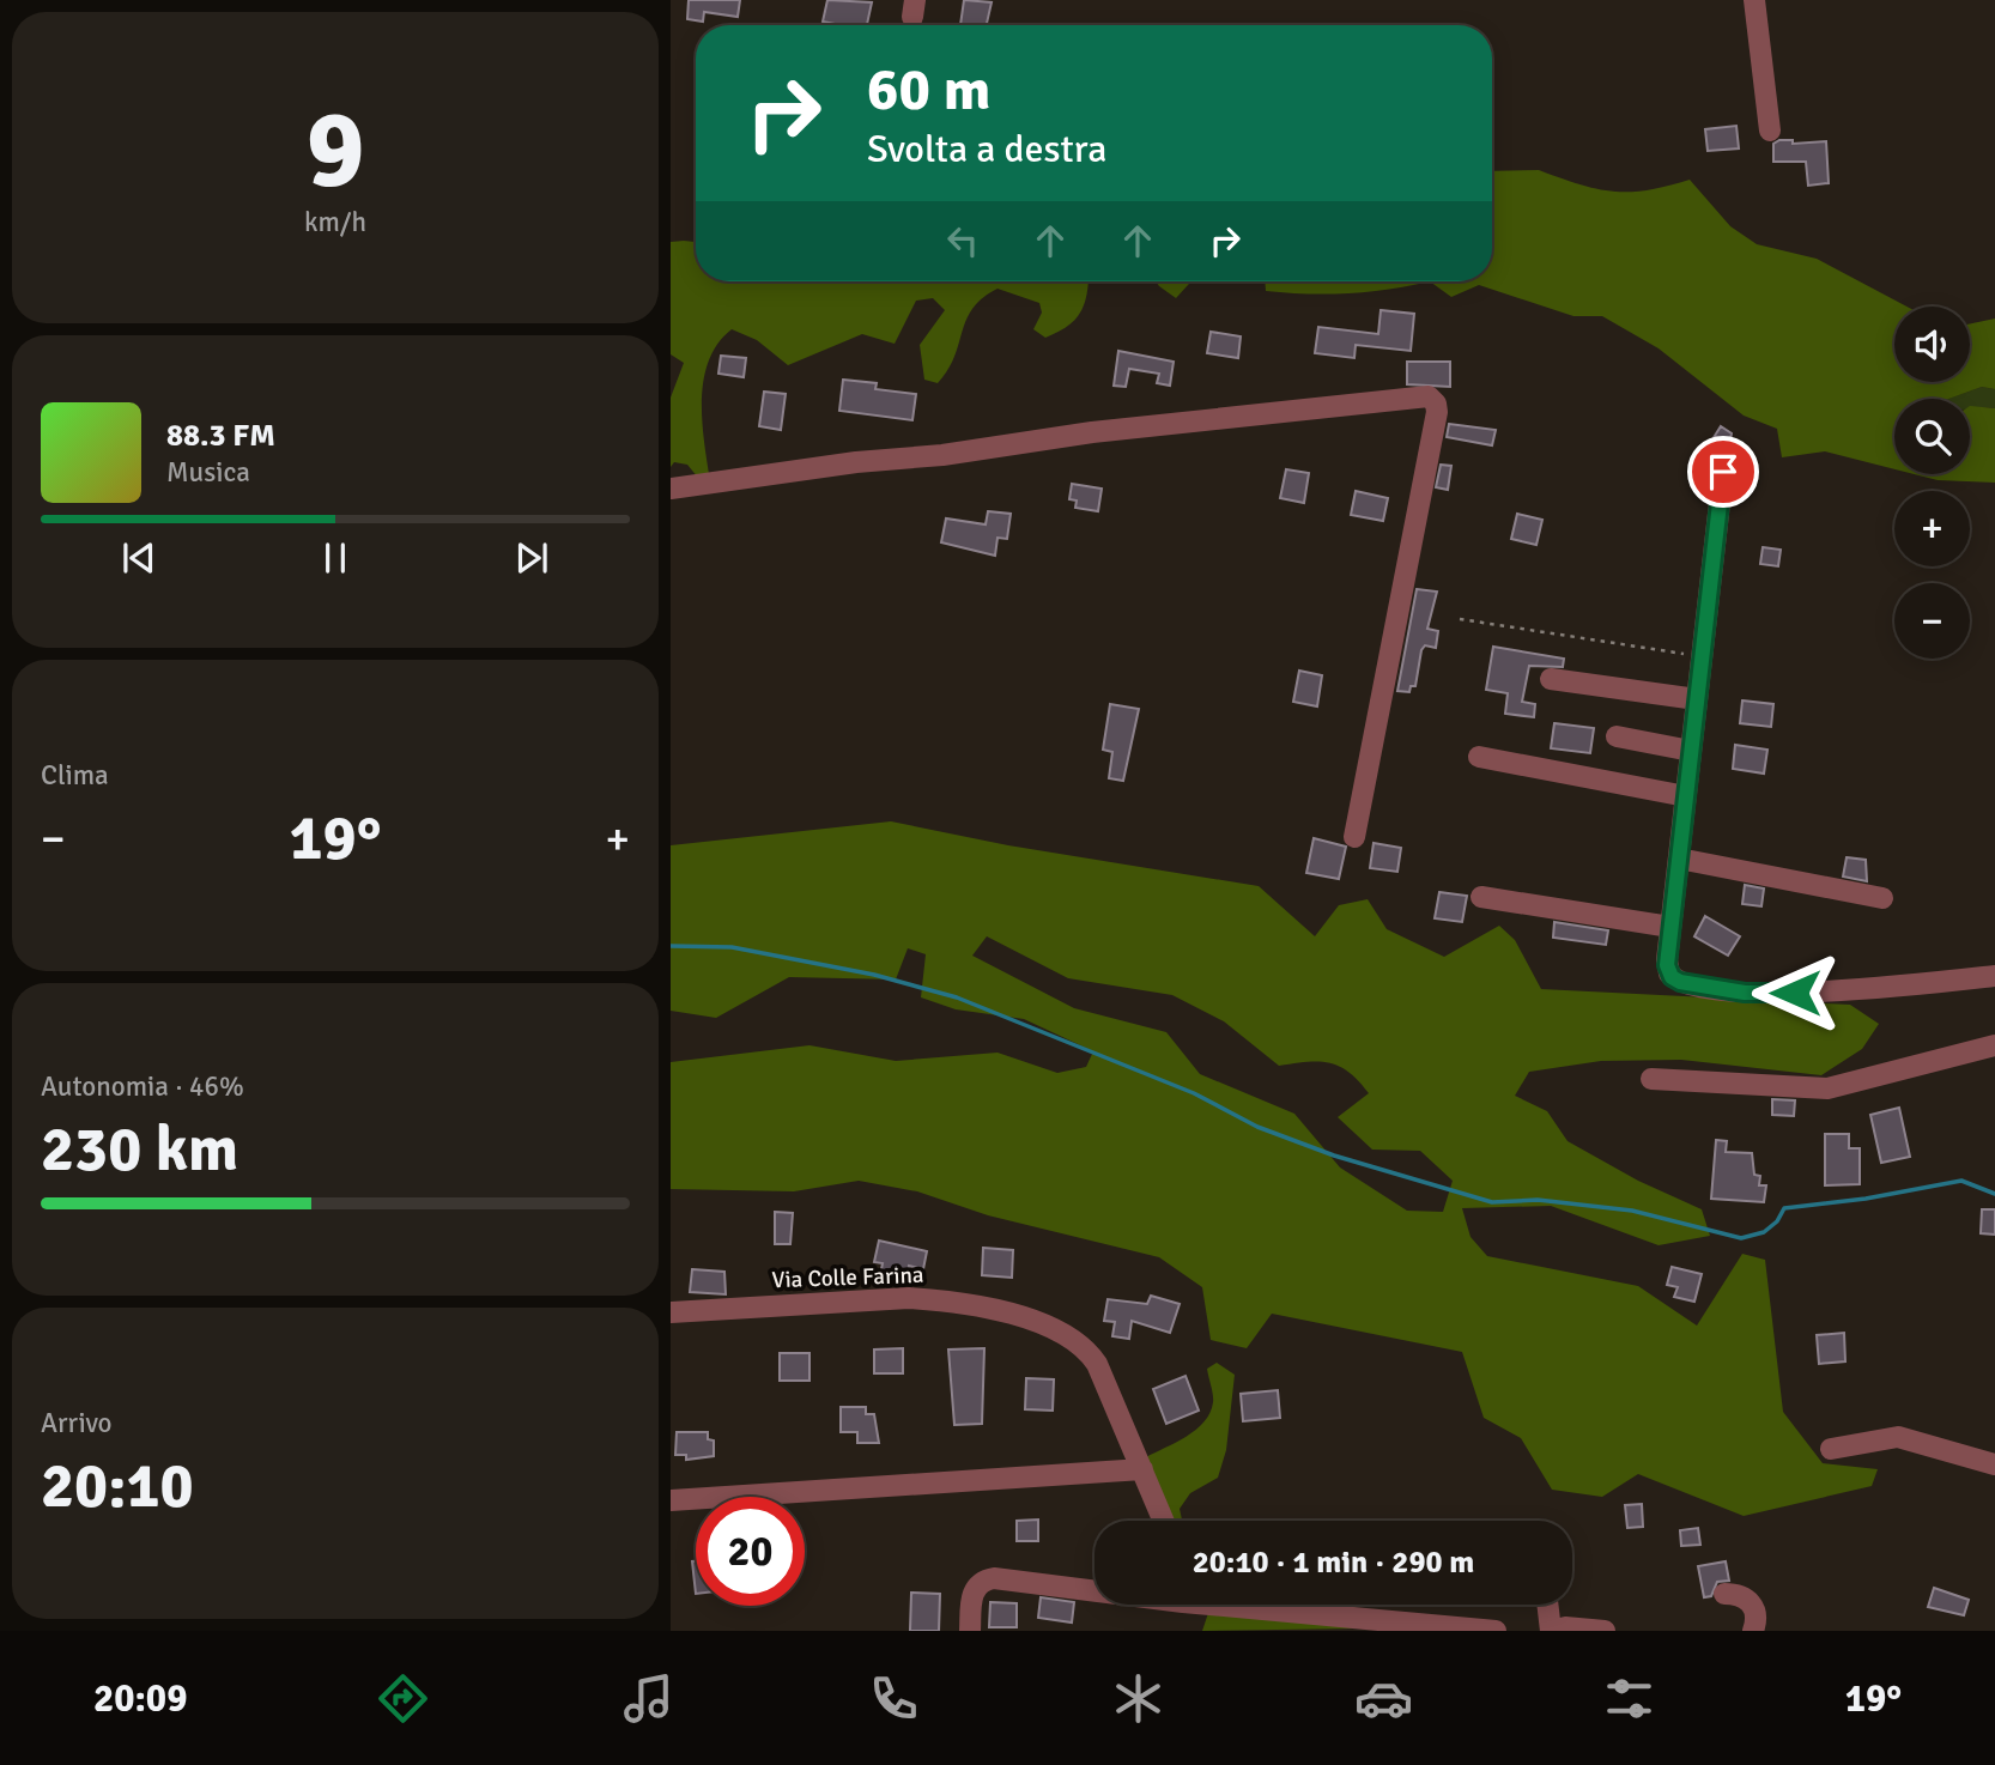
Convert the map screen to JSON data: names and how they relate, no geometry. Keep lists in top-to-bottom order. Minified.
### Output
{"streets":{"street":["Via Colle Farina"]},"page":{"tile":[["9","km/h"],"Clima",["Autonomia · 46%","230 km"],["Arrivo","20:10"]],"turn":["60 m","Svolta a destra"],"map_buttons":["+","−"],"song":["88.3 FM","Musica"],"heat":["−","19°","+"],"limit":"20","trip":"20:10 · 1 min · 290 m","tabs":["20:09","19°"]}}
